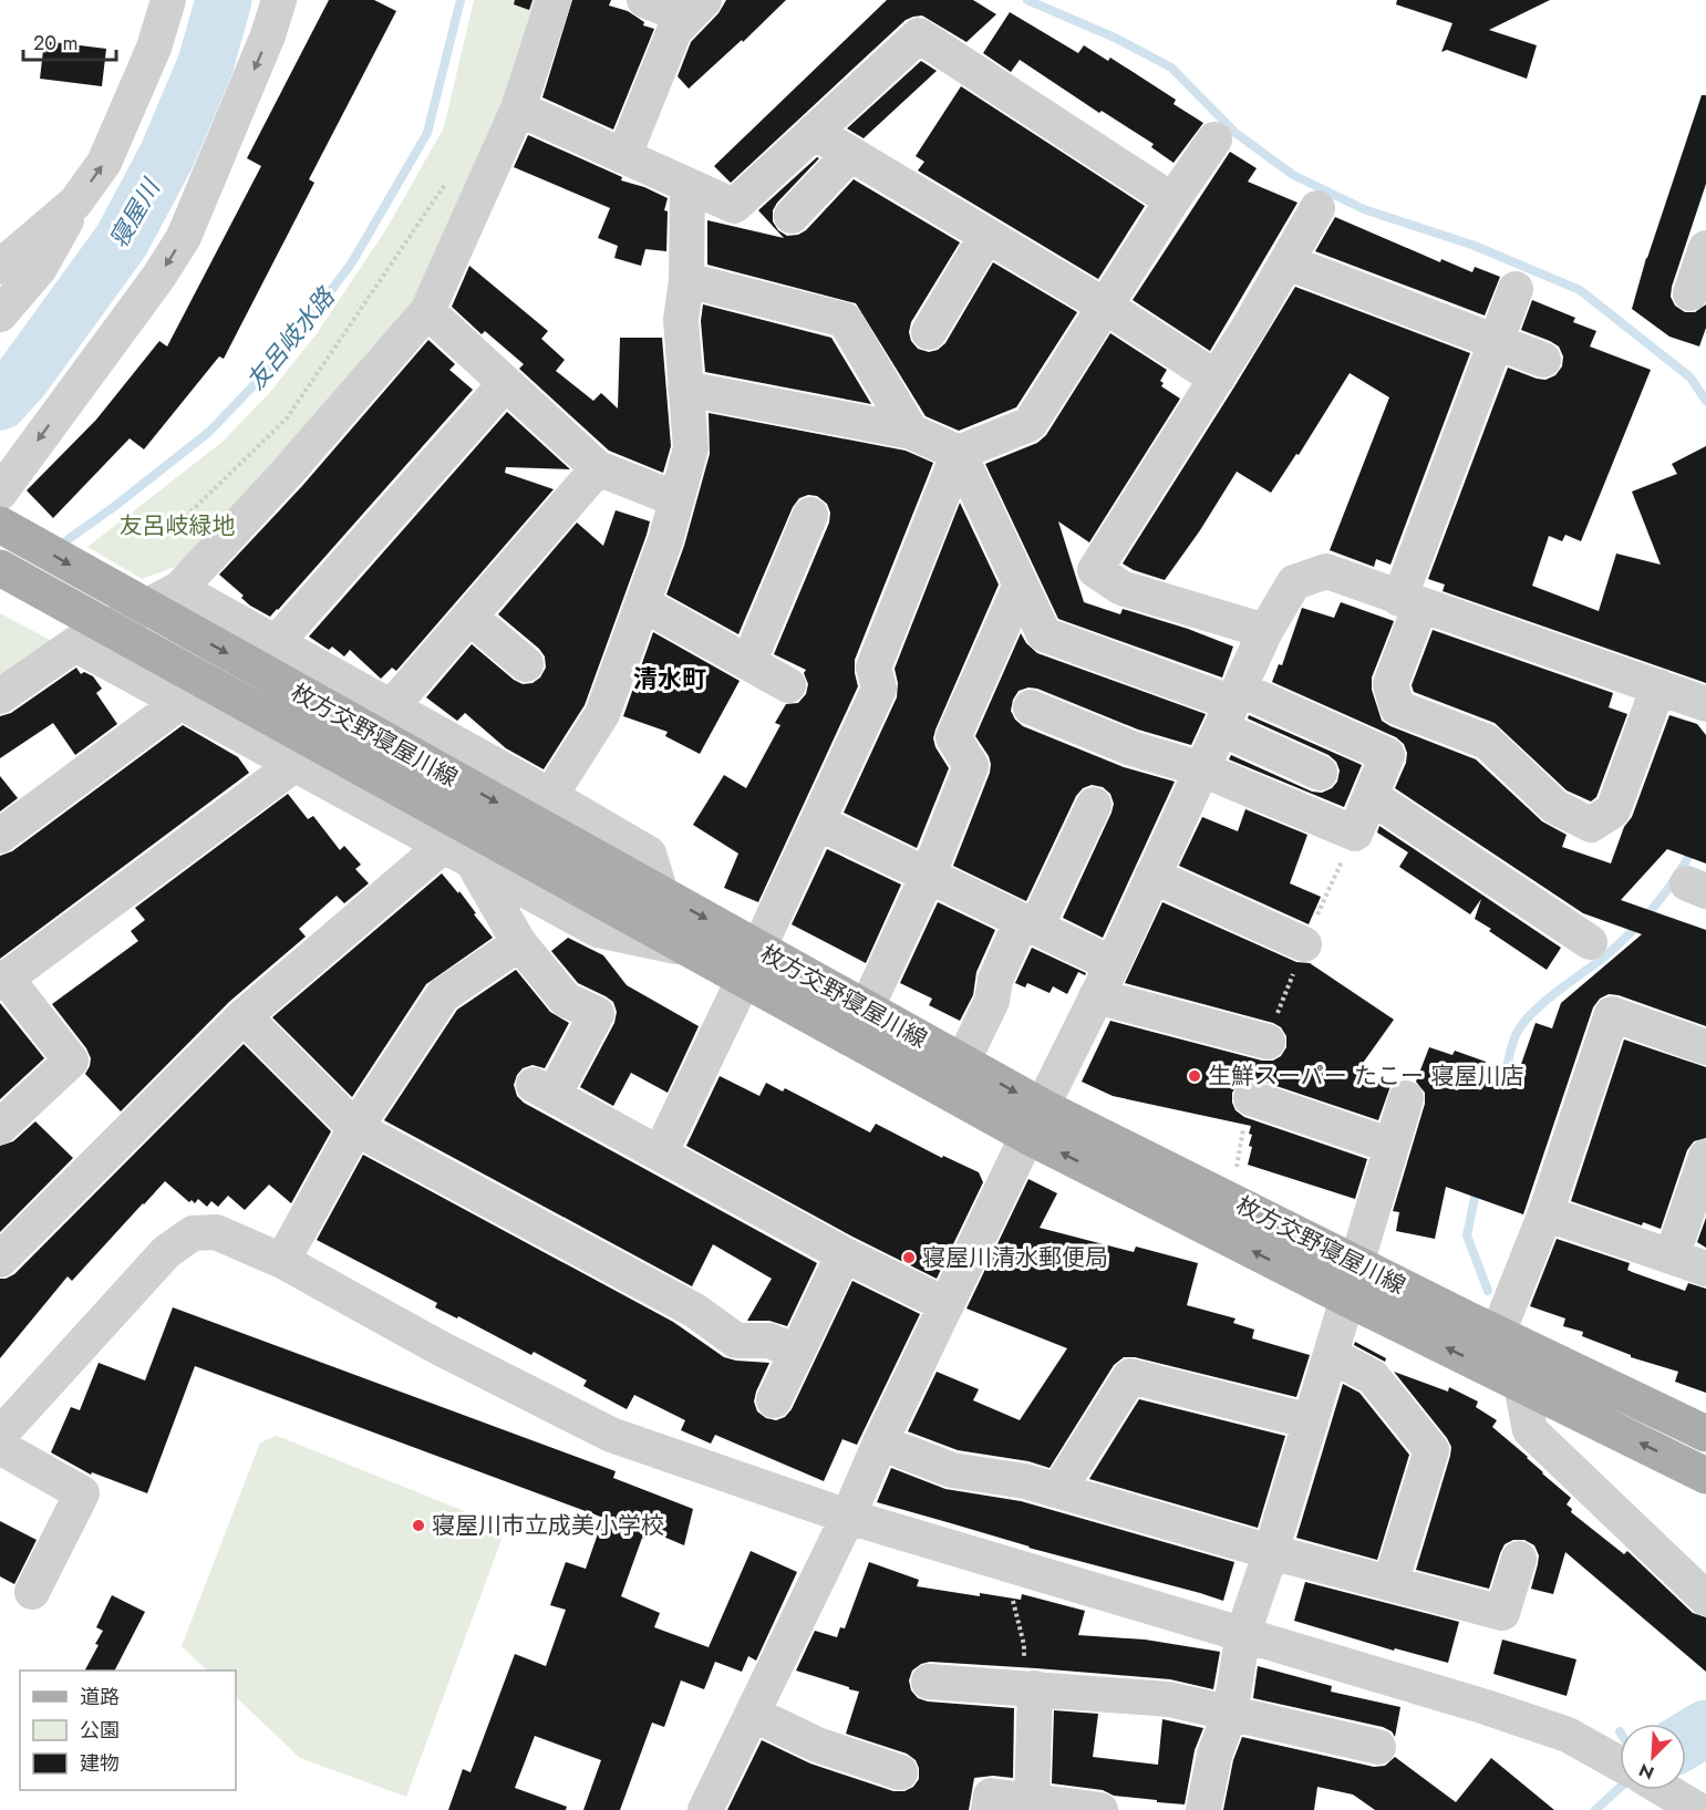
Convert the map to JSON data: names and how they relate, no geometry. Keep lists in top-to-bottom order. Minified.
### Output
{"streets":{"main road":["枚方交野寝屋川線"]},"districts":["清水町"],"water":["寝屋川","友呂岐水路"],"parks":["友呂岐緑地"],"places":["生鮮スーパー たこー 寝屋川店","寝屋川清水郵便局","寝屋川市立成美小学校"],"legend":["道路","公園","建物"],"scale_bar":"20 m","north":"bottom left"}
